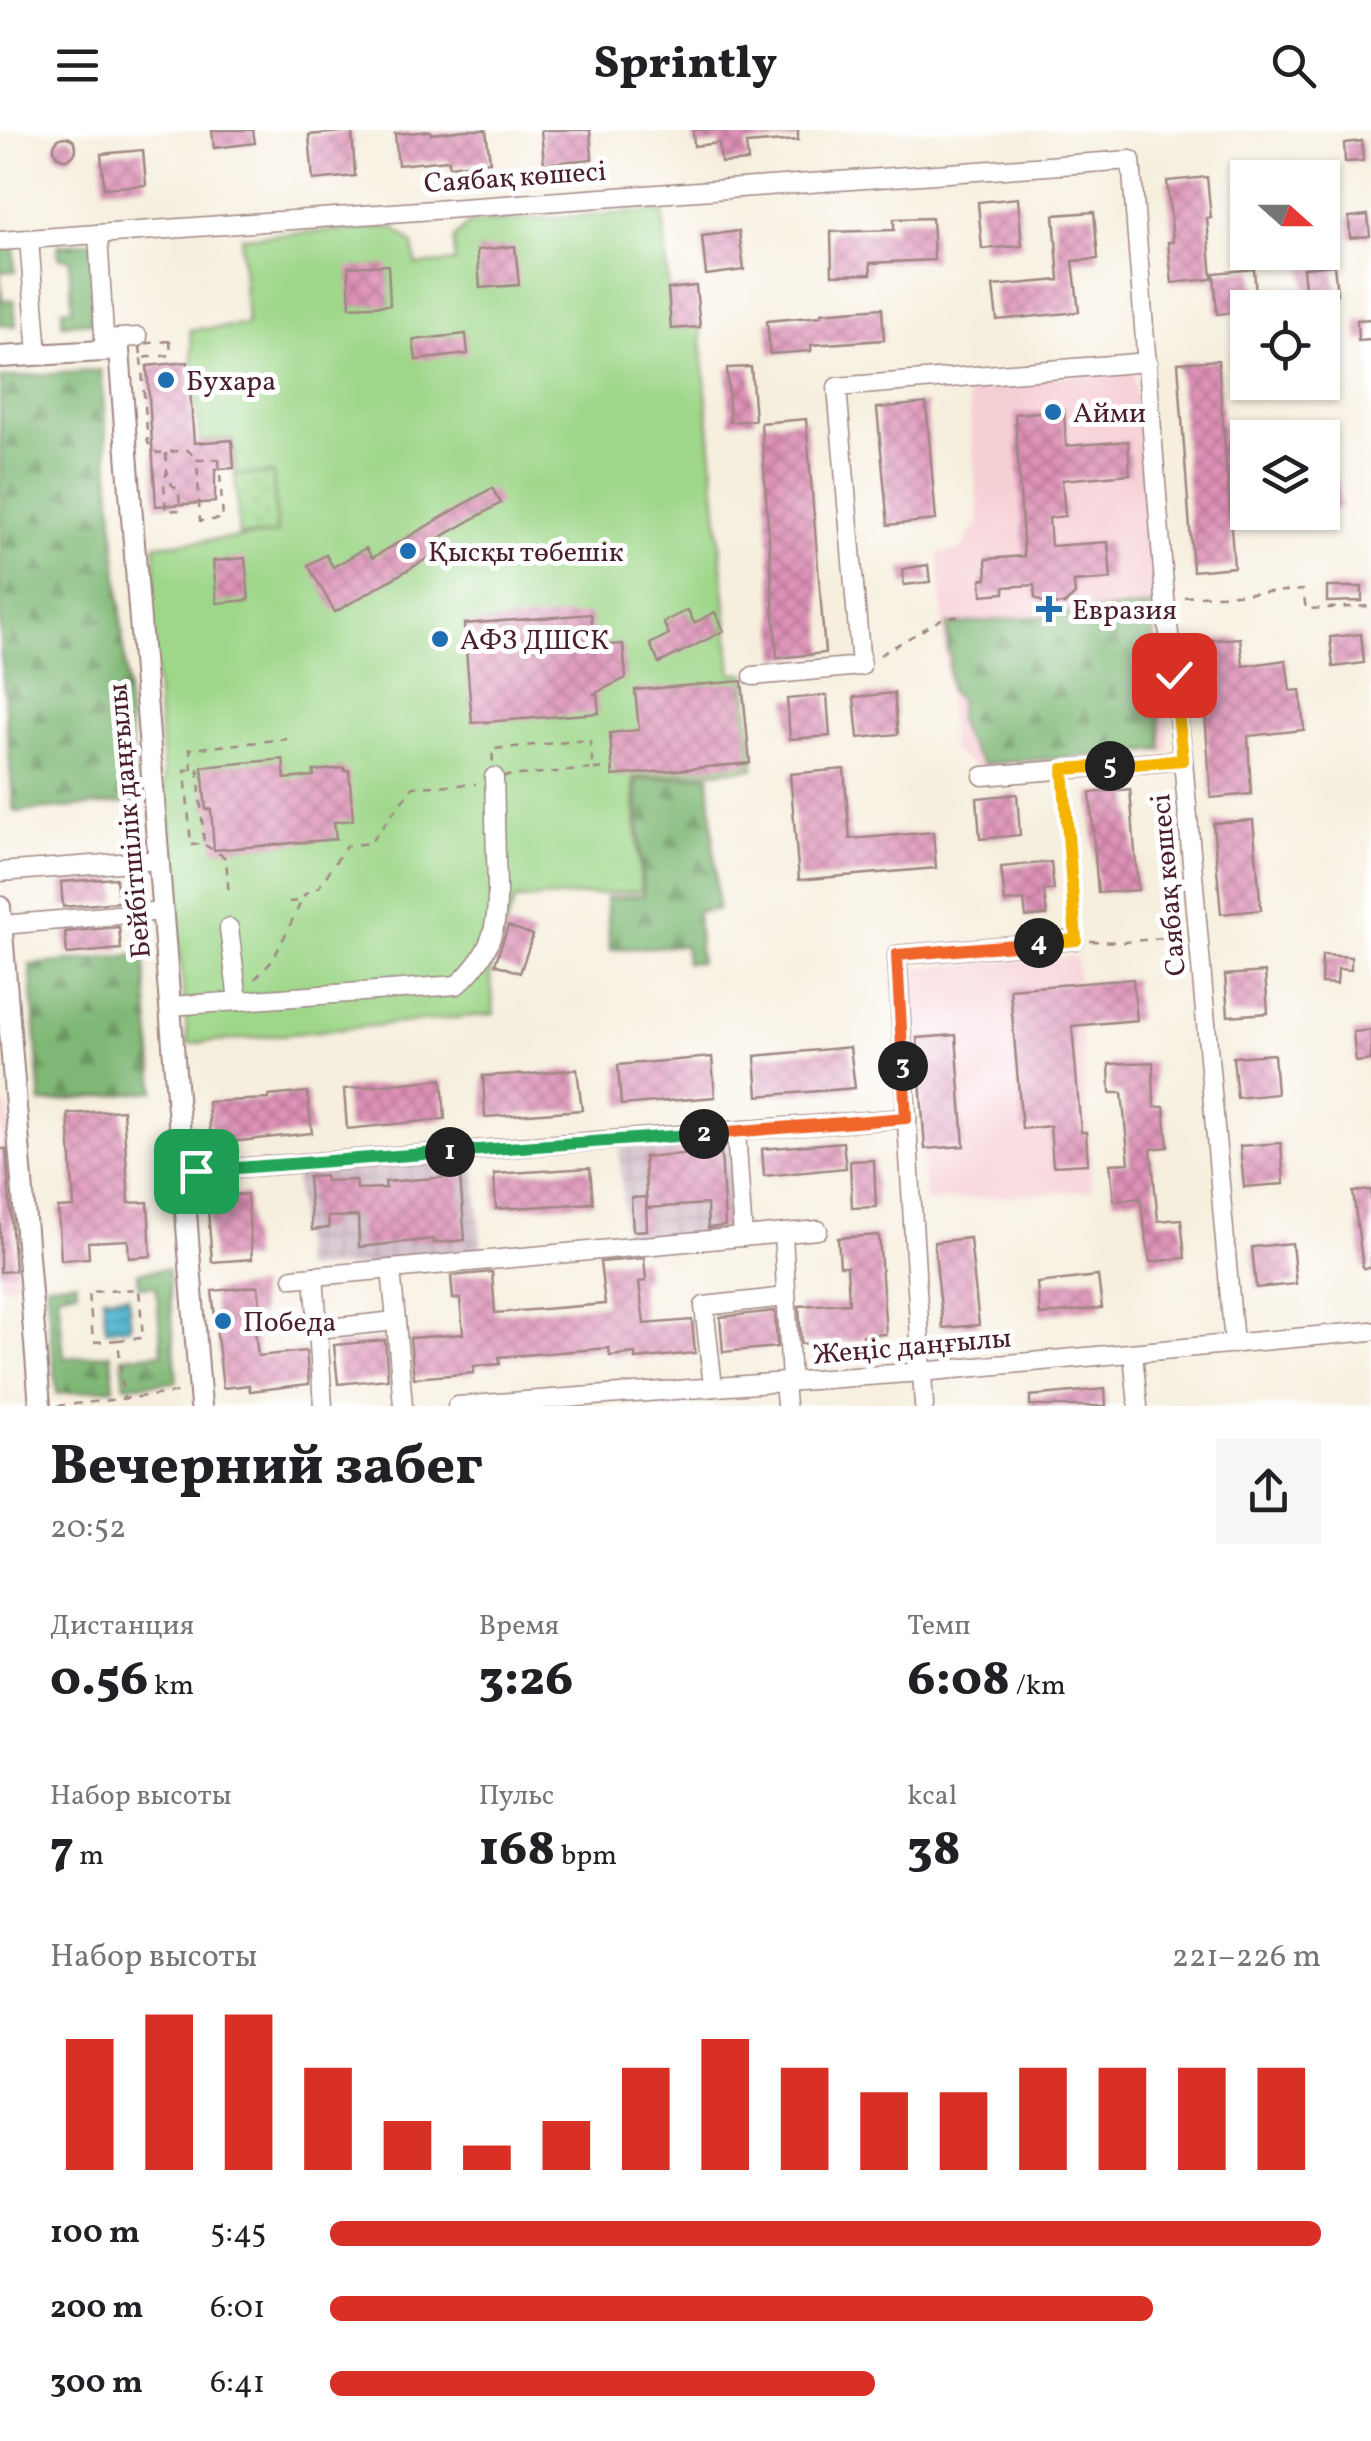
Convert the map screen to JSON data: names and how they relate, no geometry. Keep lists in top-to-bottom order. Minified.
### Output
{"streets":{"main road":["Бейбітшілік даңғылы"],"street":["Саябақ көшесі","Жеңіс даңғылы"]},"crossings":[["Саябақ көшесі","Жеңіс даңғылы"]],"places":{"other":["Бухара","Айми","Қысқы төбешік","АФЗ ДШСК","Победа"],"health":["Евразия"]},"north":"right","page":{"header":"Sprintly","pins":["5","4","3","2","1"],"heading":["Вечерний забег","20:52"],"stats":[["Дистанция","0.56 km"],["Время","3:26"],["Темп","6:08 /km"],["Набор высоты","7 m"],["Пульс","168 bpm"],["kcal","38"]],"chart":["Набор высоты","221–226 m"],"list":[{"name":"100 m","note":"5:45"},{"name":"200 m","note":"6:01"},{"name":"300 m","note":"6:41"}]}}
